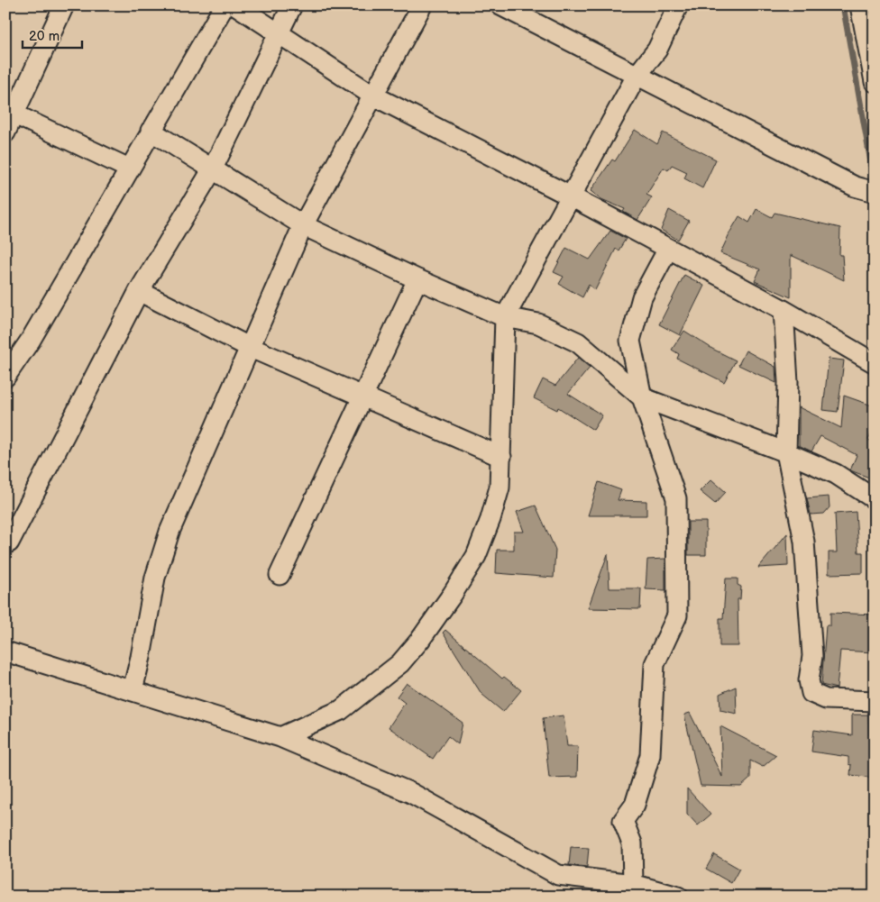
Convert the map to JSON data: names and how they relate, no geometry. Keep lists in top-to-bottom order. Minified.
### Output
{"scale_bar":"20 m"}
